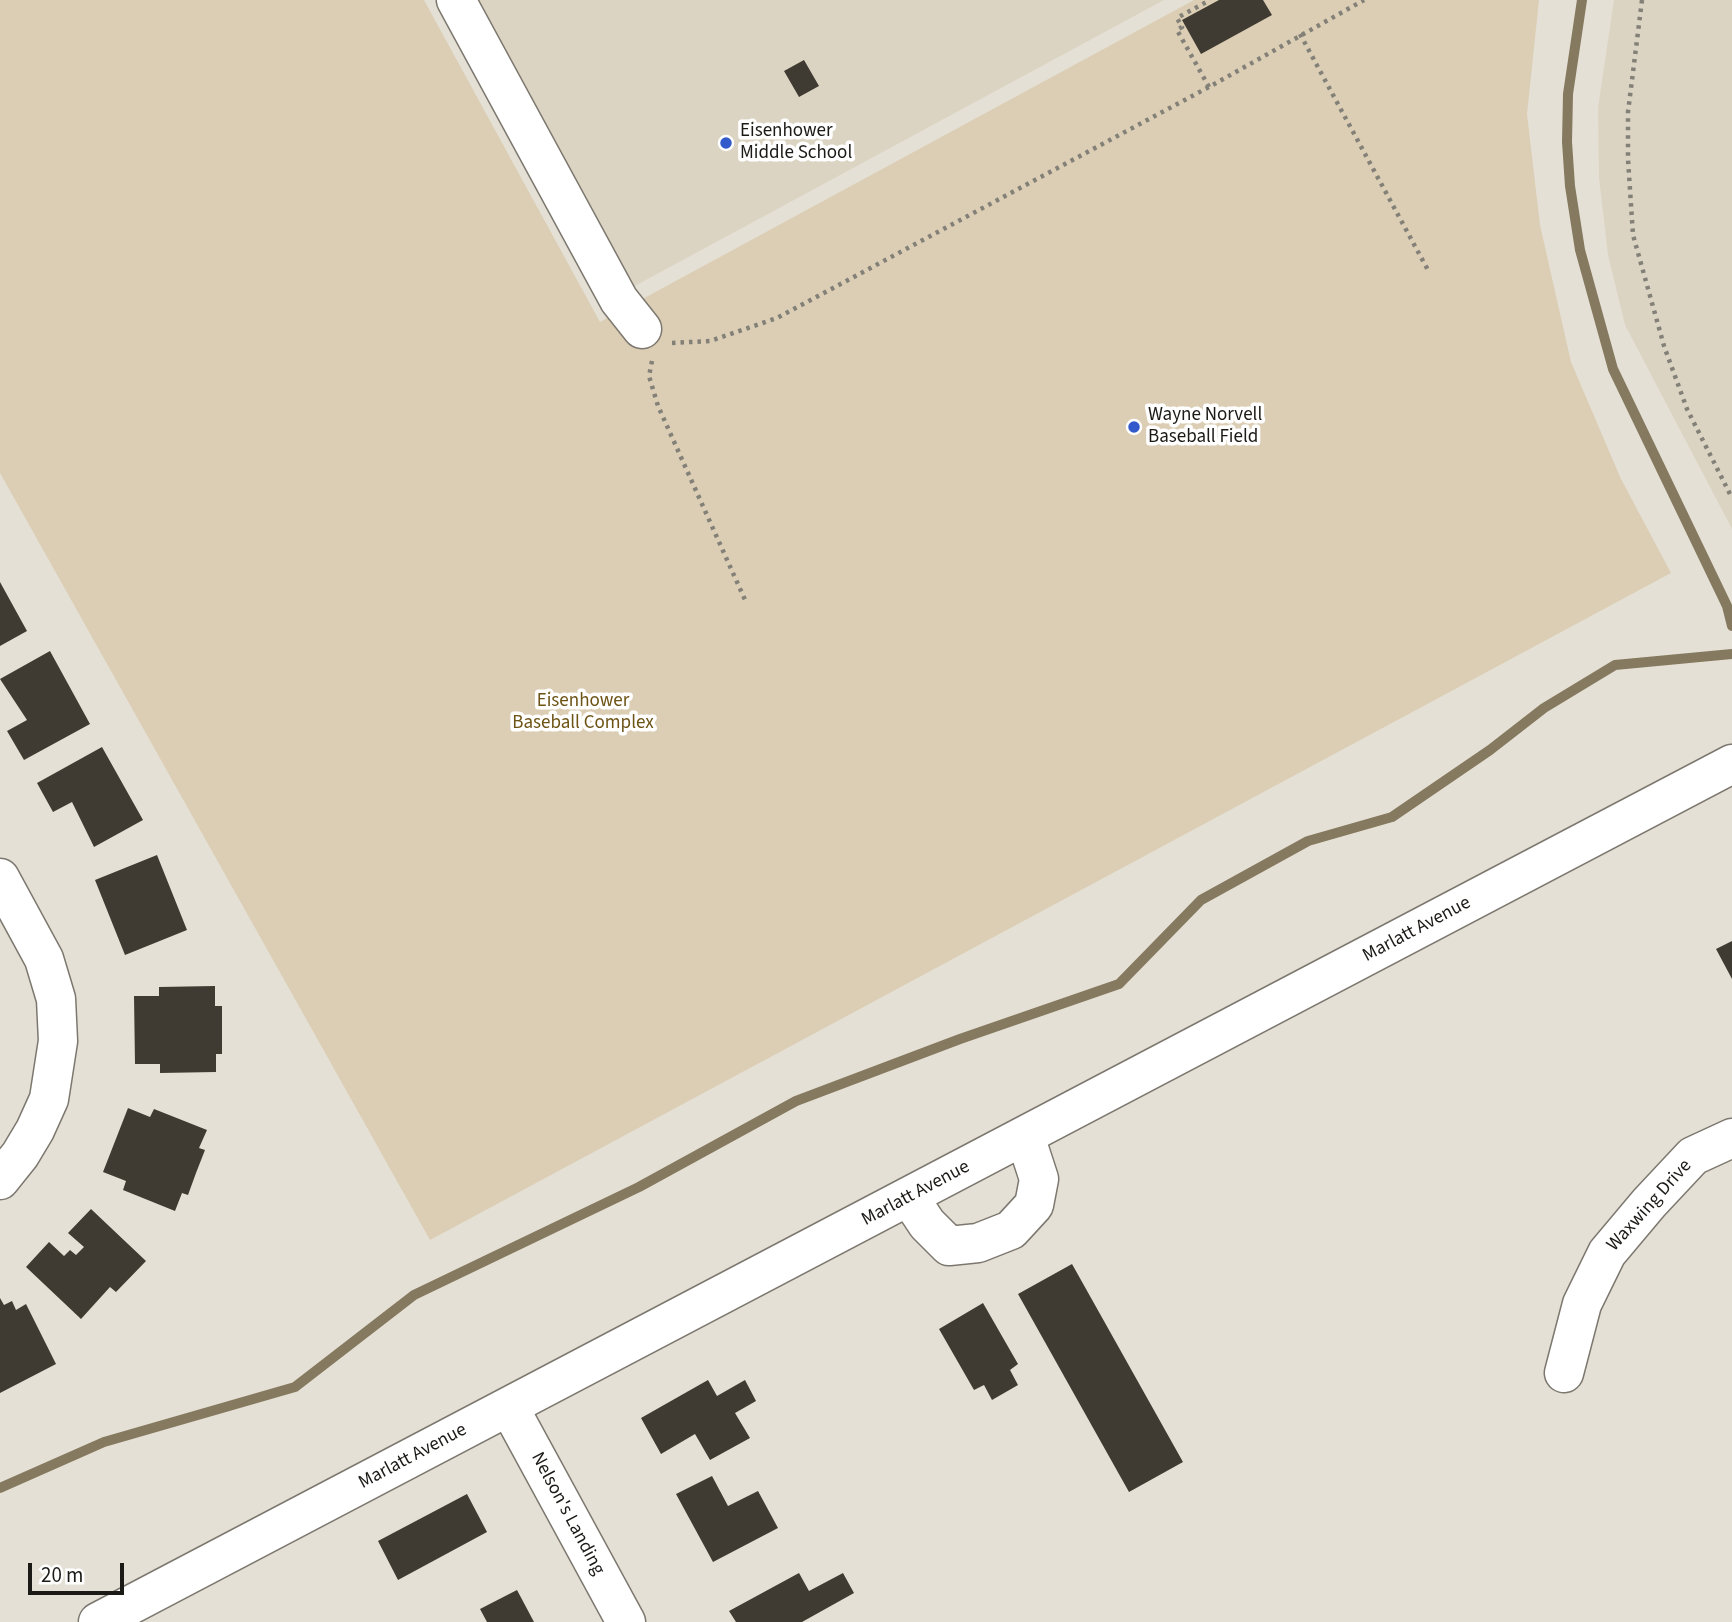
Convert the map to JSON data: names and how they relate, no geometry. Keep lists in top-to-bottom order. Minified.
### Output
{"streets":{"street":["Marlatt Avenue","Waxwing Drive","Nelson's Landing"]},"crossings":[["Marlatt Avenue","Nelson's Landing"]],"parks":["Eisenhower Baseball Complex"],"places":["Eisenhower Middle School","Wayne Norvell Baseball Field"],"scale_bar":"20 m"}
